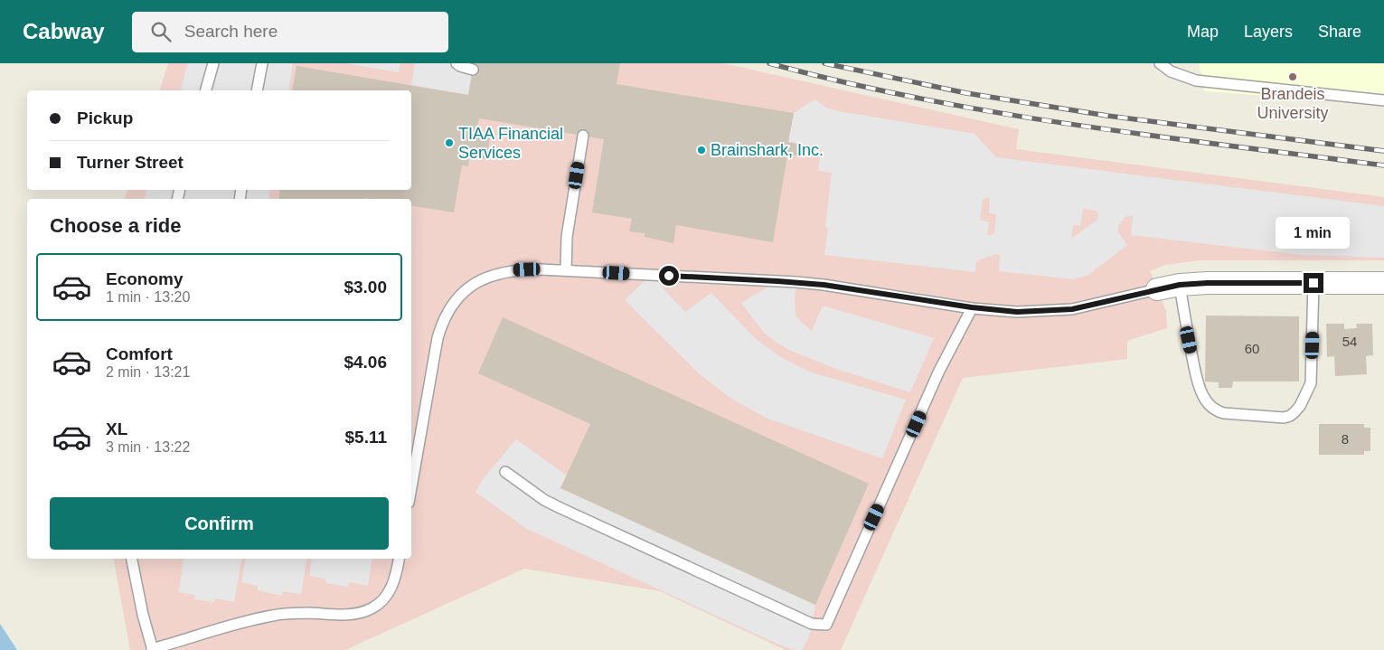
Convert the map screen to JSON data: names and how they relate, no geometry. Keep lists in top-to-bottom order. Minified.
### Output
{"places":["Brandeis University","TIAA Financial Services","Brainshark, Inc."],"house_numbers":["54","60","8"],"page":{"header":"Cabway","search":"Search here","nav":["Map","Layers","Share"],"banner":["Pickup","Turner Street"],"heading":"Choose a ride","bubble":"1 min","list":[{"name":"Economy","note":"1 min · 13:20","value":"$3.00"},{"name":"Comfort","note":"2 min · 13:21","value":"$4.06"},{"name":"XL","note":"3 min · 13:22","value":"$5.11"}],"buttons":"Confirm"}}
